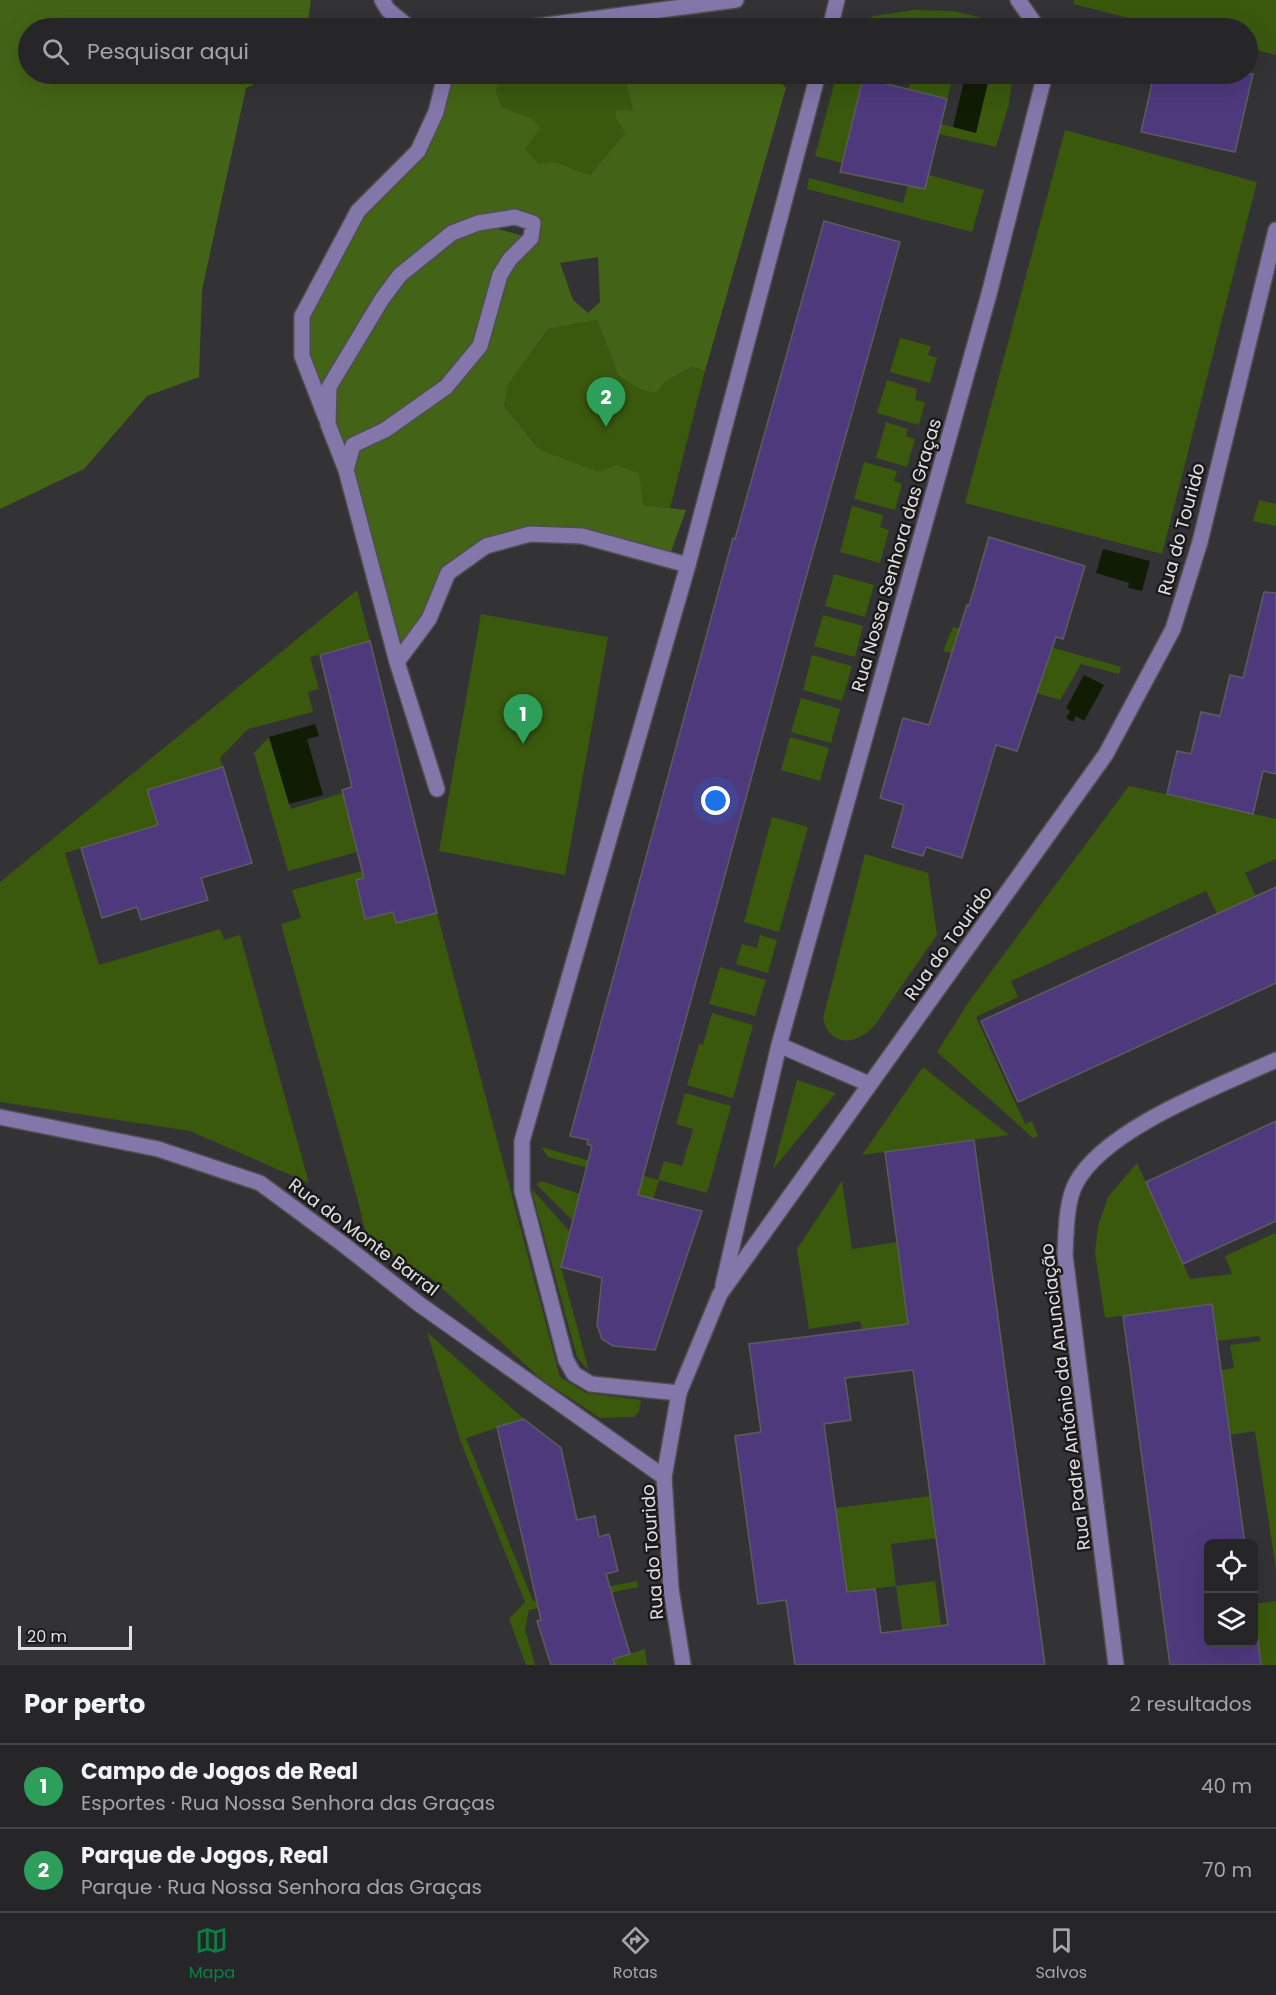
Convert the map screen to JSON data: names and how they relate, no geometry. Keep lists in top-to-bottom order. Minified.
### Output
{"streets":{"street":["Rua do Tourido","Rua Nossa Senhora das Graças","Rua do Monte Barral","Rua Padre António da Anunciação"]},"crossings":[["Rua do Tourido","Rua Nossa Senhora das Graças"],["Rua do Tourido","Rua do Monte Barral"]],"scale_bar":"20 m","page":{"search":"Pesquisar aqui","pins":["2","1"],"scale":"20 m","heading":["Por perto","2 resultados"],"list":[{"mark":"1","name":"Campo de Jogos de Real","note":"Esportes · Rua Nossa Senhora das Graças","value":"40 m"},{"mark":"2","name":"Parque de Jogos, Real","note":"Parque · Rua Nossa Senhora das Graças","value":"70 m"}],"nav":["Mapa","Rotas","Salvos"]}}
